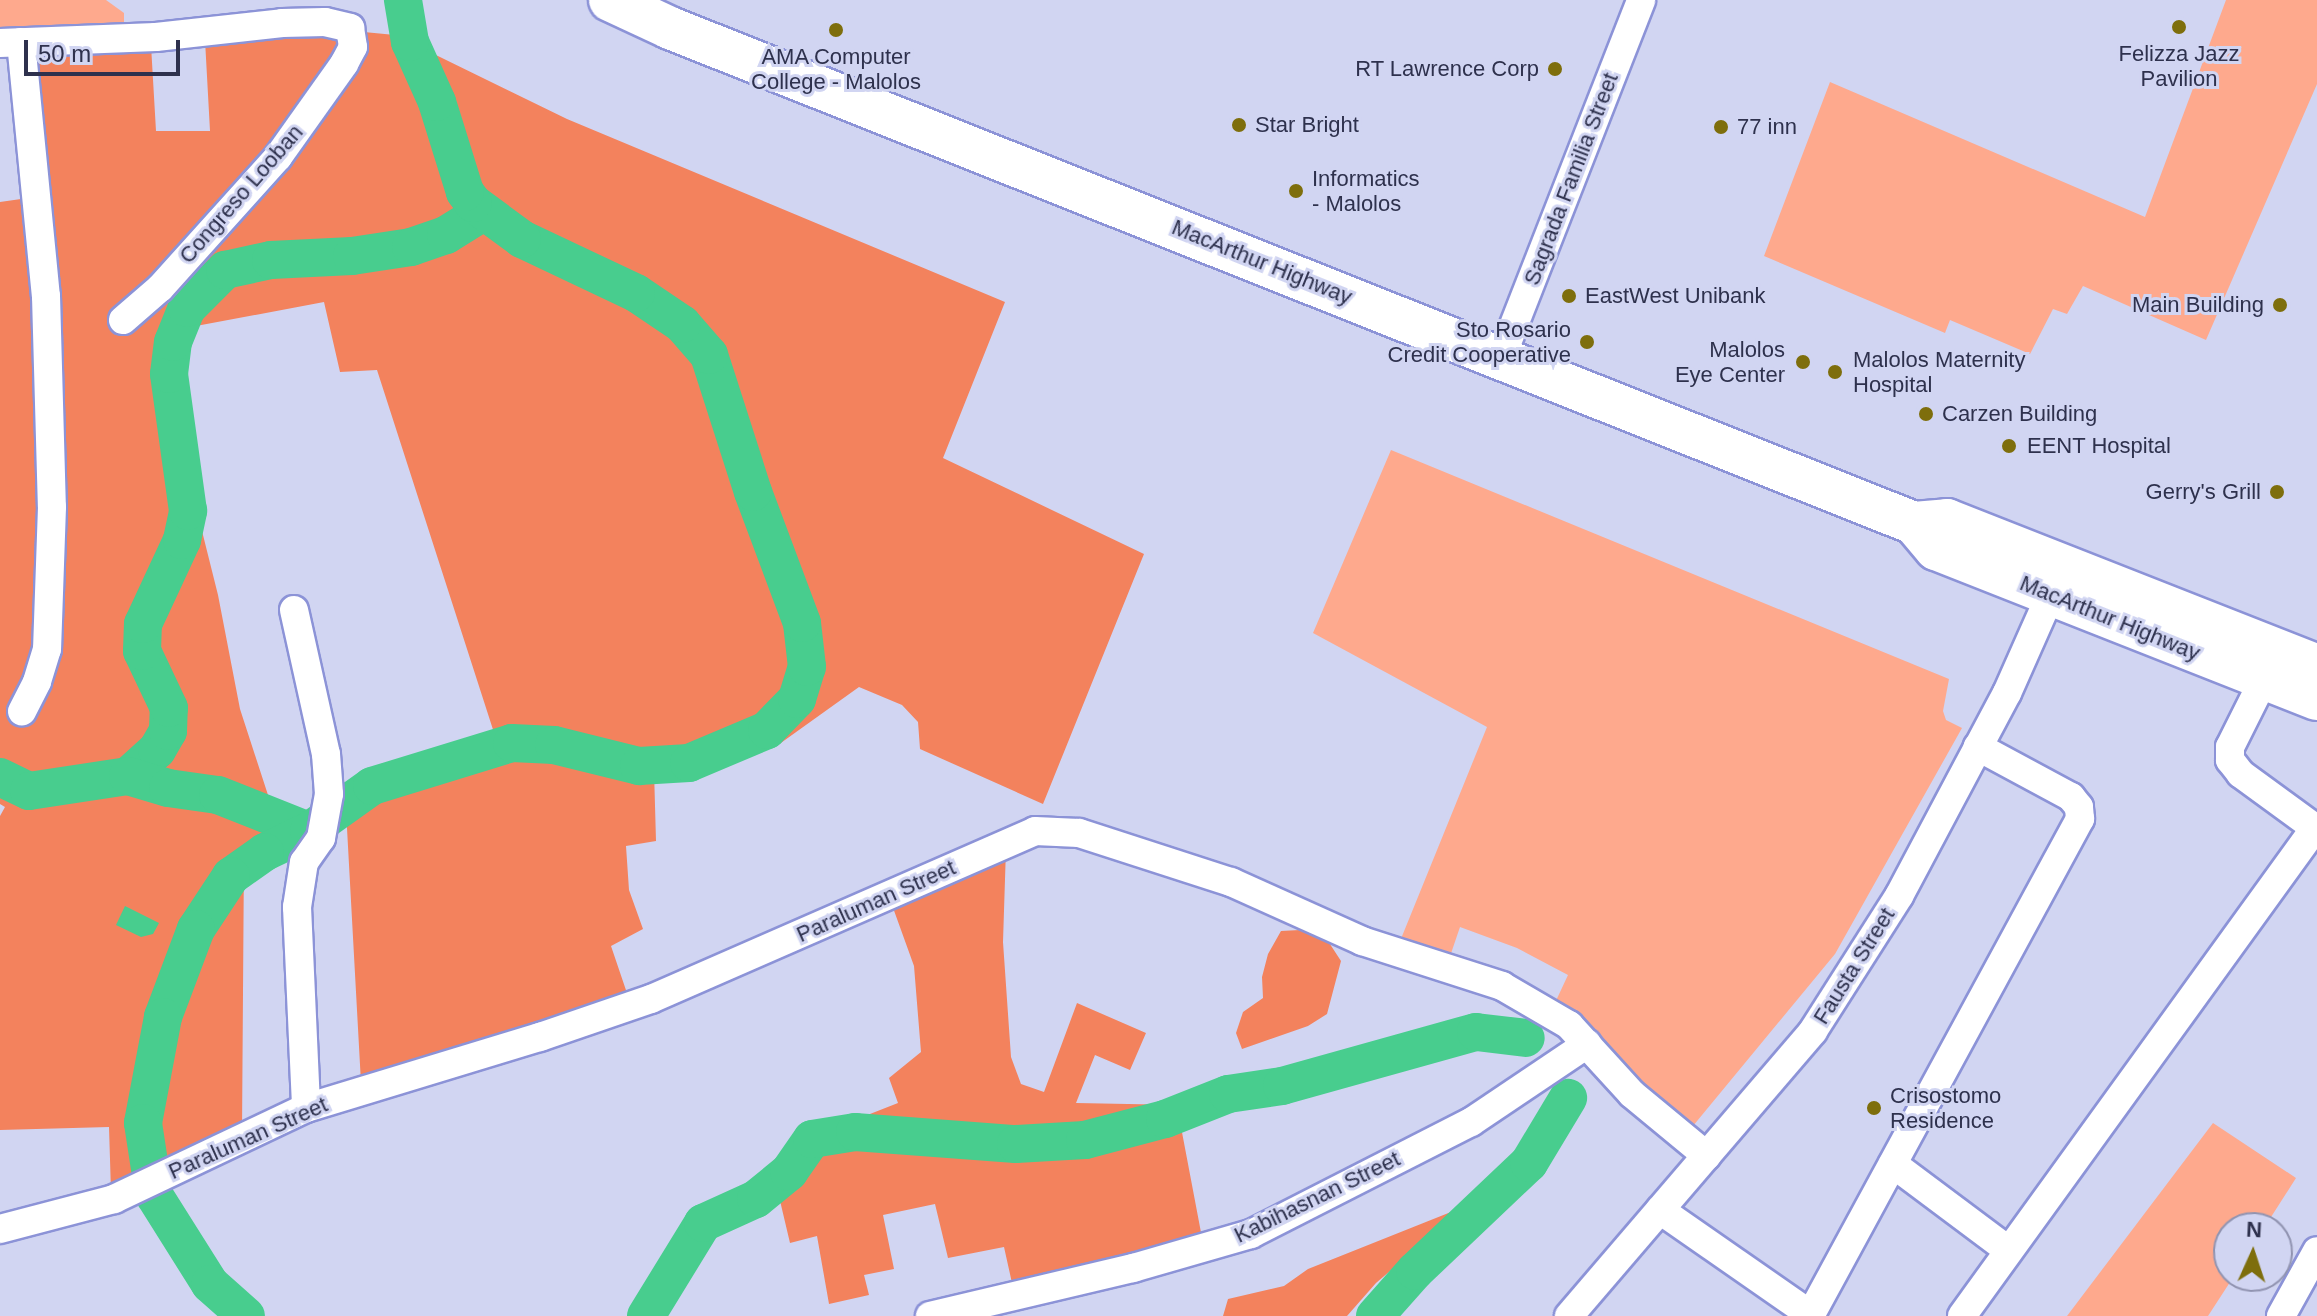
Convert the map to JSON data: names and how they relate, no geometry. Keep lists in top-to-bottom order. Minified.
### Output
{"streets":{"highway":["MacArthur Highway"],"street":["Sagrada Familia Street","Congreso Looban","Paraluman Street","Fausta Street","Kabihasnan Street"]},"crossings":[["Sagrada Familia Street","MacArthur Highway"],["MacArthur Highway","Fausta Street"],["Paraluman Street","Fausta Street"],["Paraluman Street","Kabihasnan Street"]],"places":["Felizza Jazz Pavilion","AMA Computer College - Malolos","RT Lawrence Corp","Star Bright","77 inn","Informatics - Malolos","EastWest Unibank","Main Building","Sto Rosario Credit Cooperative","Malolos Eye Center","Malolos Maternity Hospital","Carzen Building","EENT Hospital","Gerry's Grill","Crisostomo Residence"],"scale_bar":"50 m","north":"top"}
